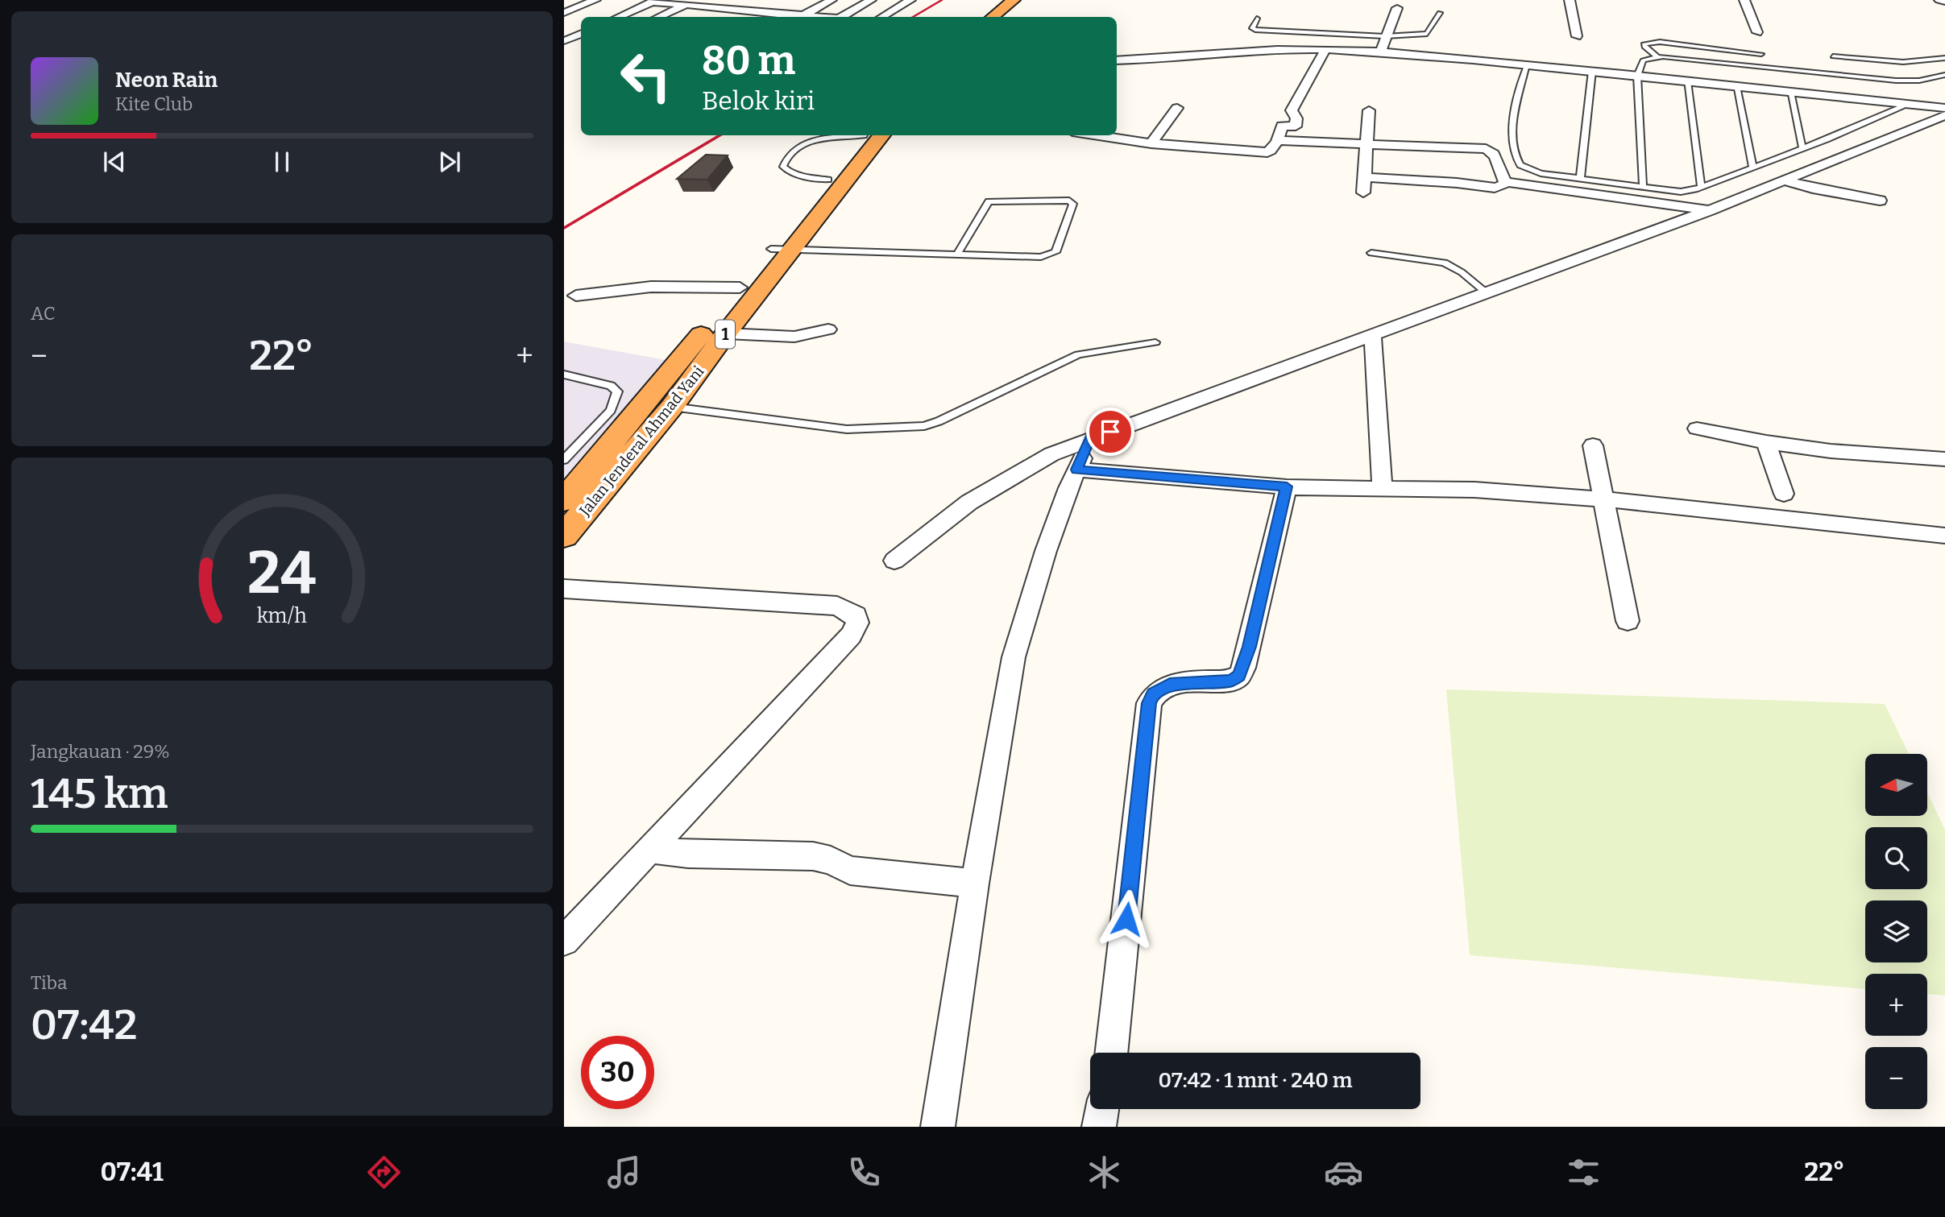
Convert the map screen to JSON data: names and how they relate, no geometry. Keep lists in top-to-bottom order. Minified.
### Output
{"streets":{"highway":["1","Jalan Jenderal Ahmad Yani"]},"north":"left","page":{"turn":["80 m","Belok kiri"],"song":["Neon Rain","Kite Club"],"tile":["AC",["Jangkauan · 29%","145 km"],["Tiba","07:42"]],"heat":["−","22°","+"],"map_buttons":["+","−"],"limit":"30","trip":"07:42 · 1 mnt · 240 m","tabs":["07:41","22°"],"gauge":["24","km/h"]}}
